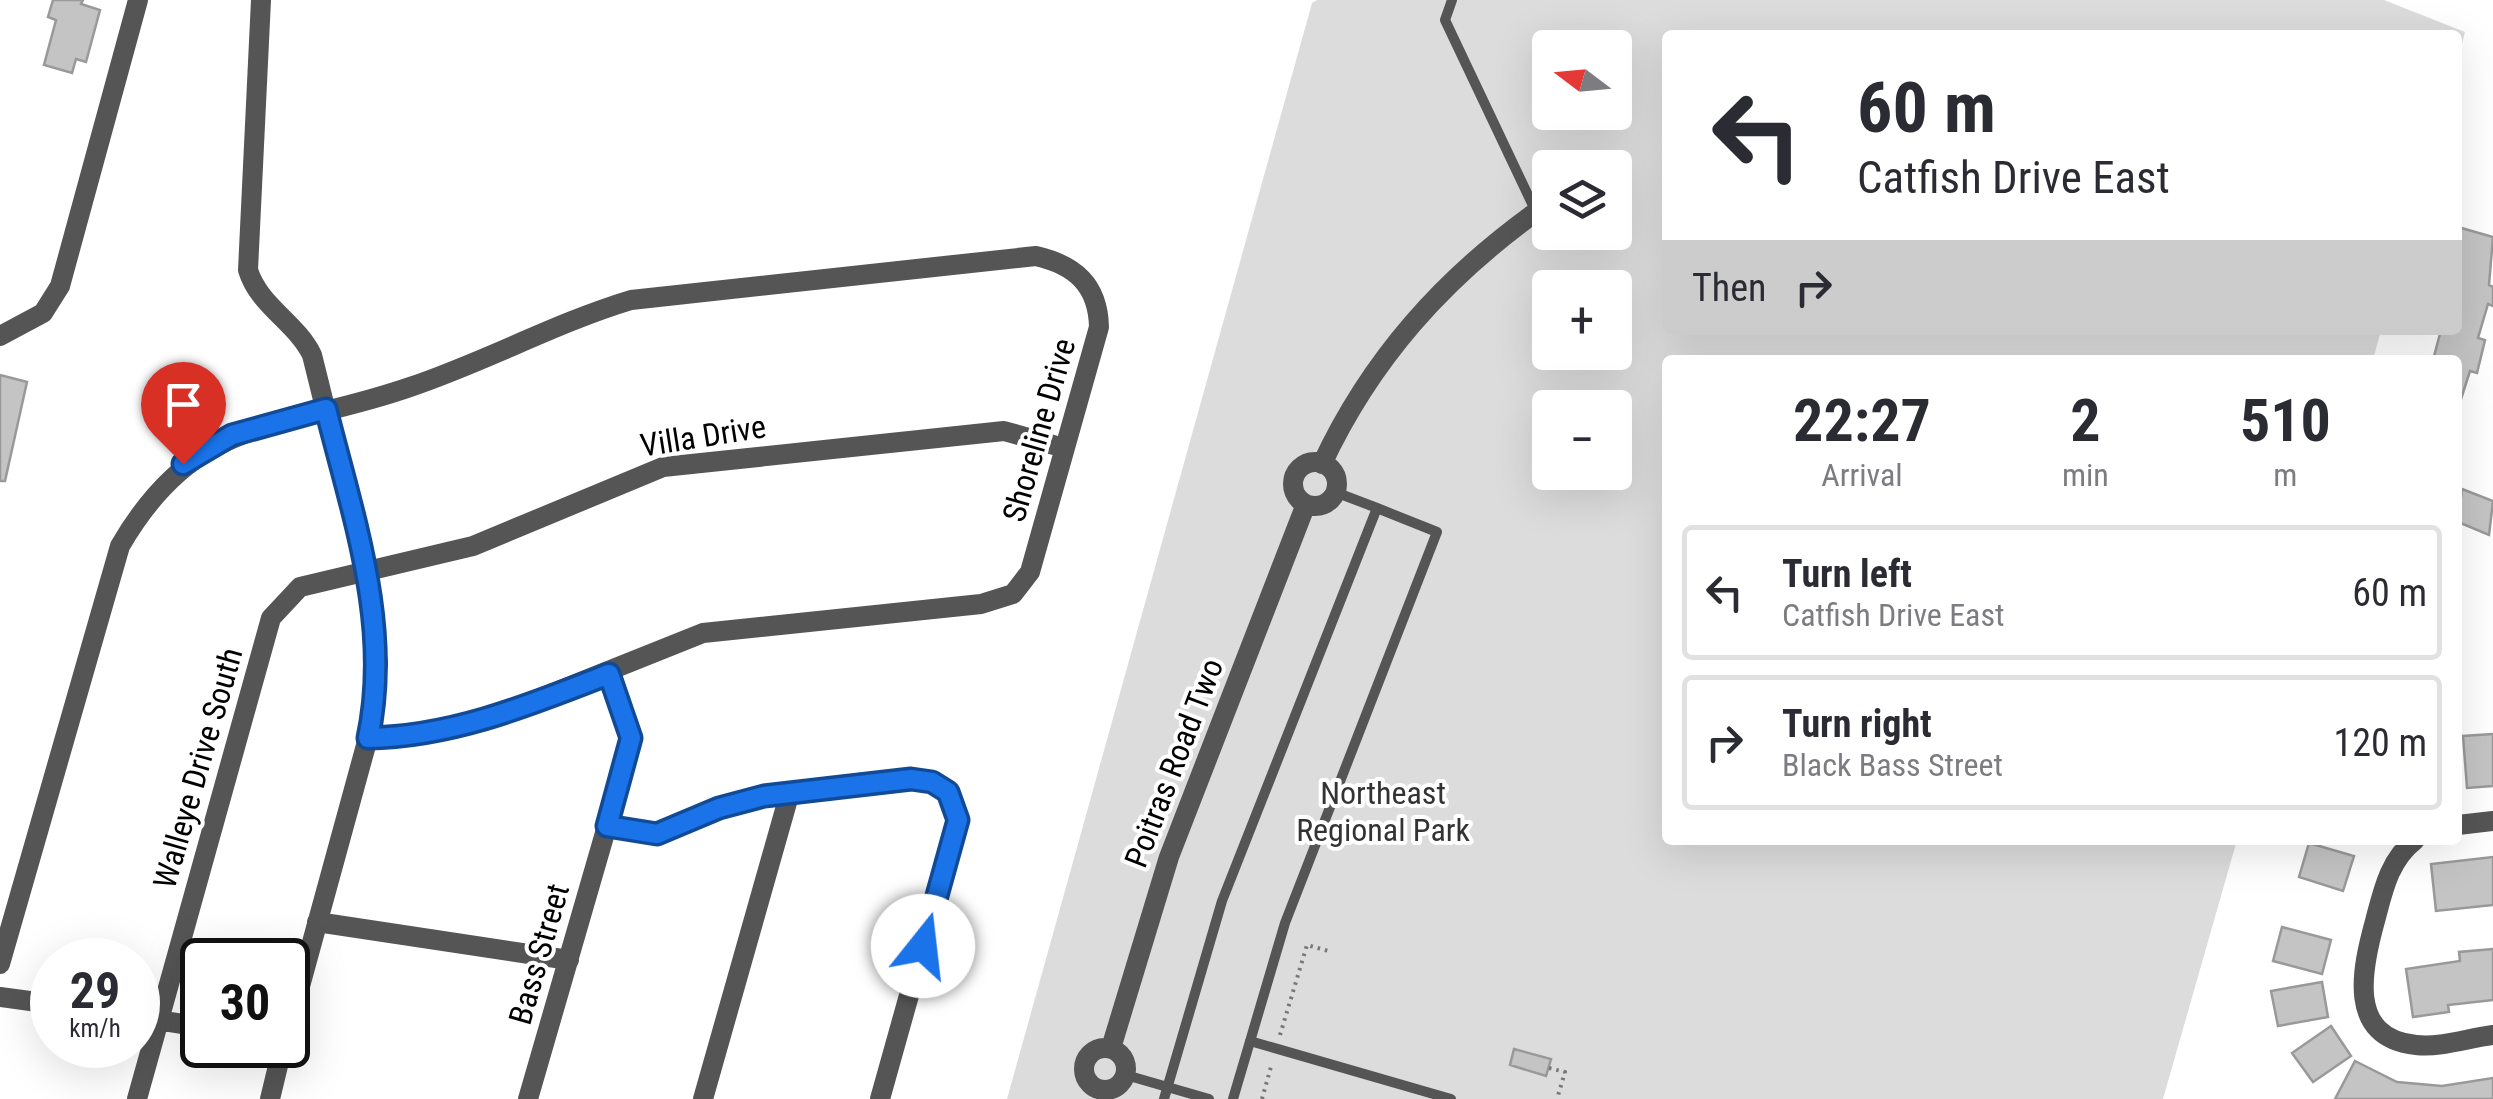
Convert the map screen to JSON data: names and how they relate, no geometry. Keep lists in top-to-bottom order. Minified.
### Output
{"streets":{"street":["Shoreline Drive","Villa Drive","Poitras Road Two","Walleye Drive South","Bass Street"]},"crossings":[["Shoreline Drive","Villa Drive"],["Shoreline Drive","Bass Street"],["Villa Drive","Walleye Drive South"]],"parks":["Northeast Regional Park"],"north":"left","page":{"map_buttons":["+","−"],"turn":["60 m","Catfish Drive East"],"then":"Then","eta":["22:27","Arrival","2","min","510","m"],"list":[{"name":"Turn left","note":"Catfish Drive East","value":"60 m"},{"name":"Turn right","note":"Black Bass Street","value":"120 m"}],"speed":"29 km/h","limit":"30"}}
